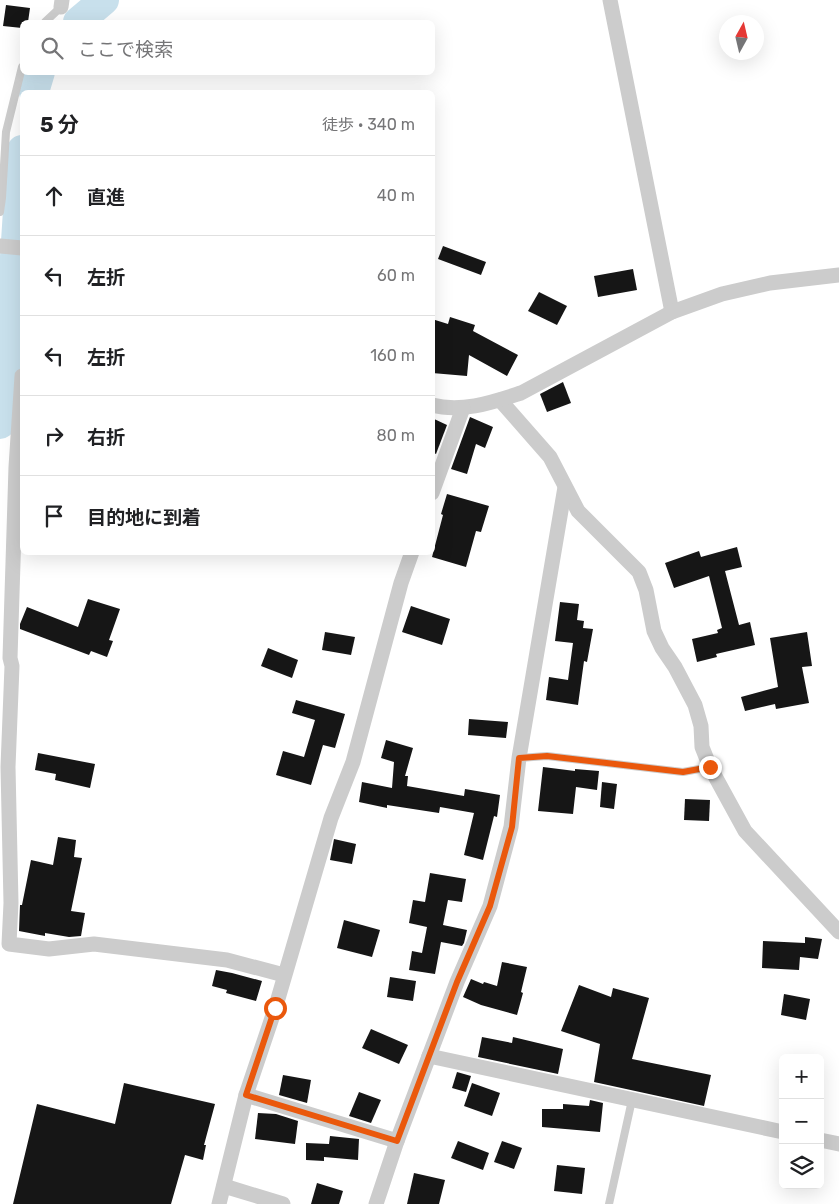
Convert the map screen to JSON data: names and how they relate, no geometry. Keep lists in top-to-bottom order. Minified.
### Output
{"north":"top","page":{"search":"ここで検索","heading":["5 分","徒歩 · 340 m"],"list":[["直進","40 m"],["左折","60 m"],["左折","160 m"],["右折","80 m"],"目的地に到着"],"map_buttons":["+","−"]}}
